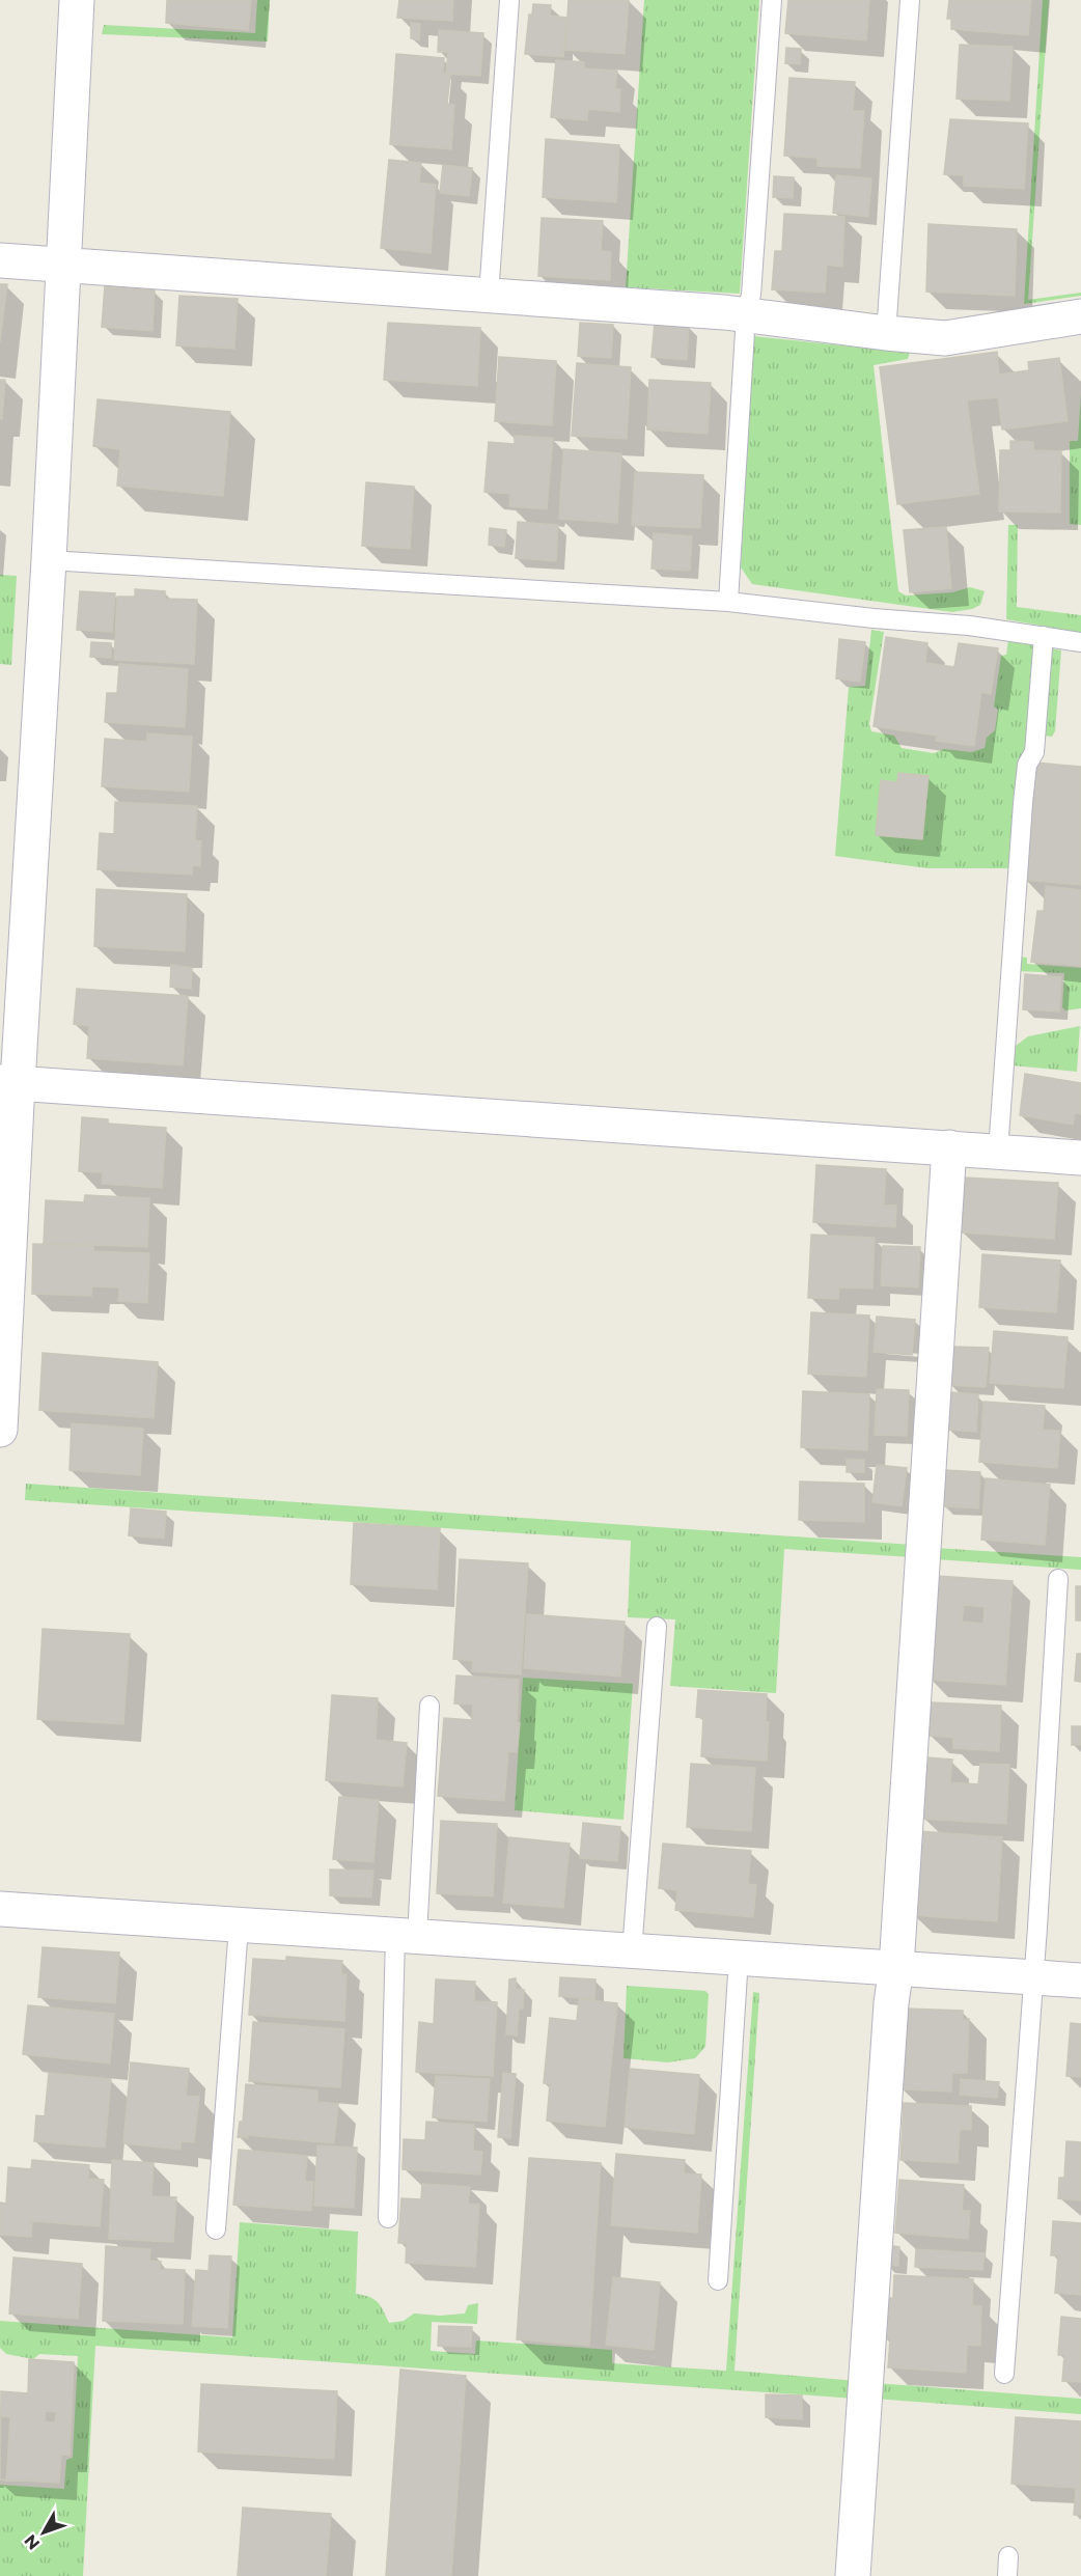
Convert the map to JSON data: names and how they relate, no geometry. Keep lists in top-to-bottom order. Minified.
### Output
{"north":"bottom left"}
